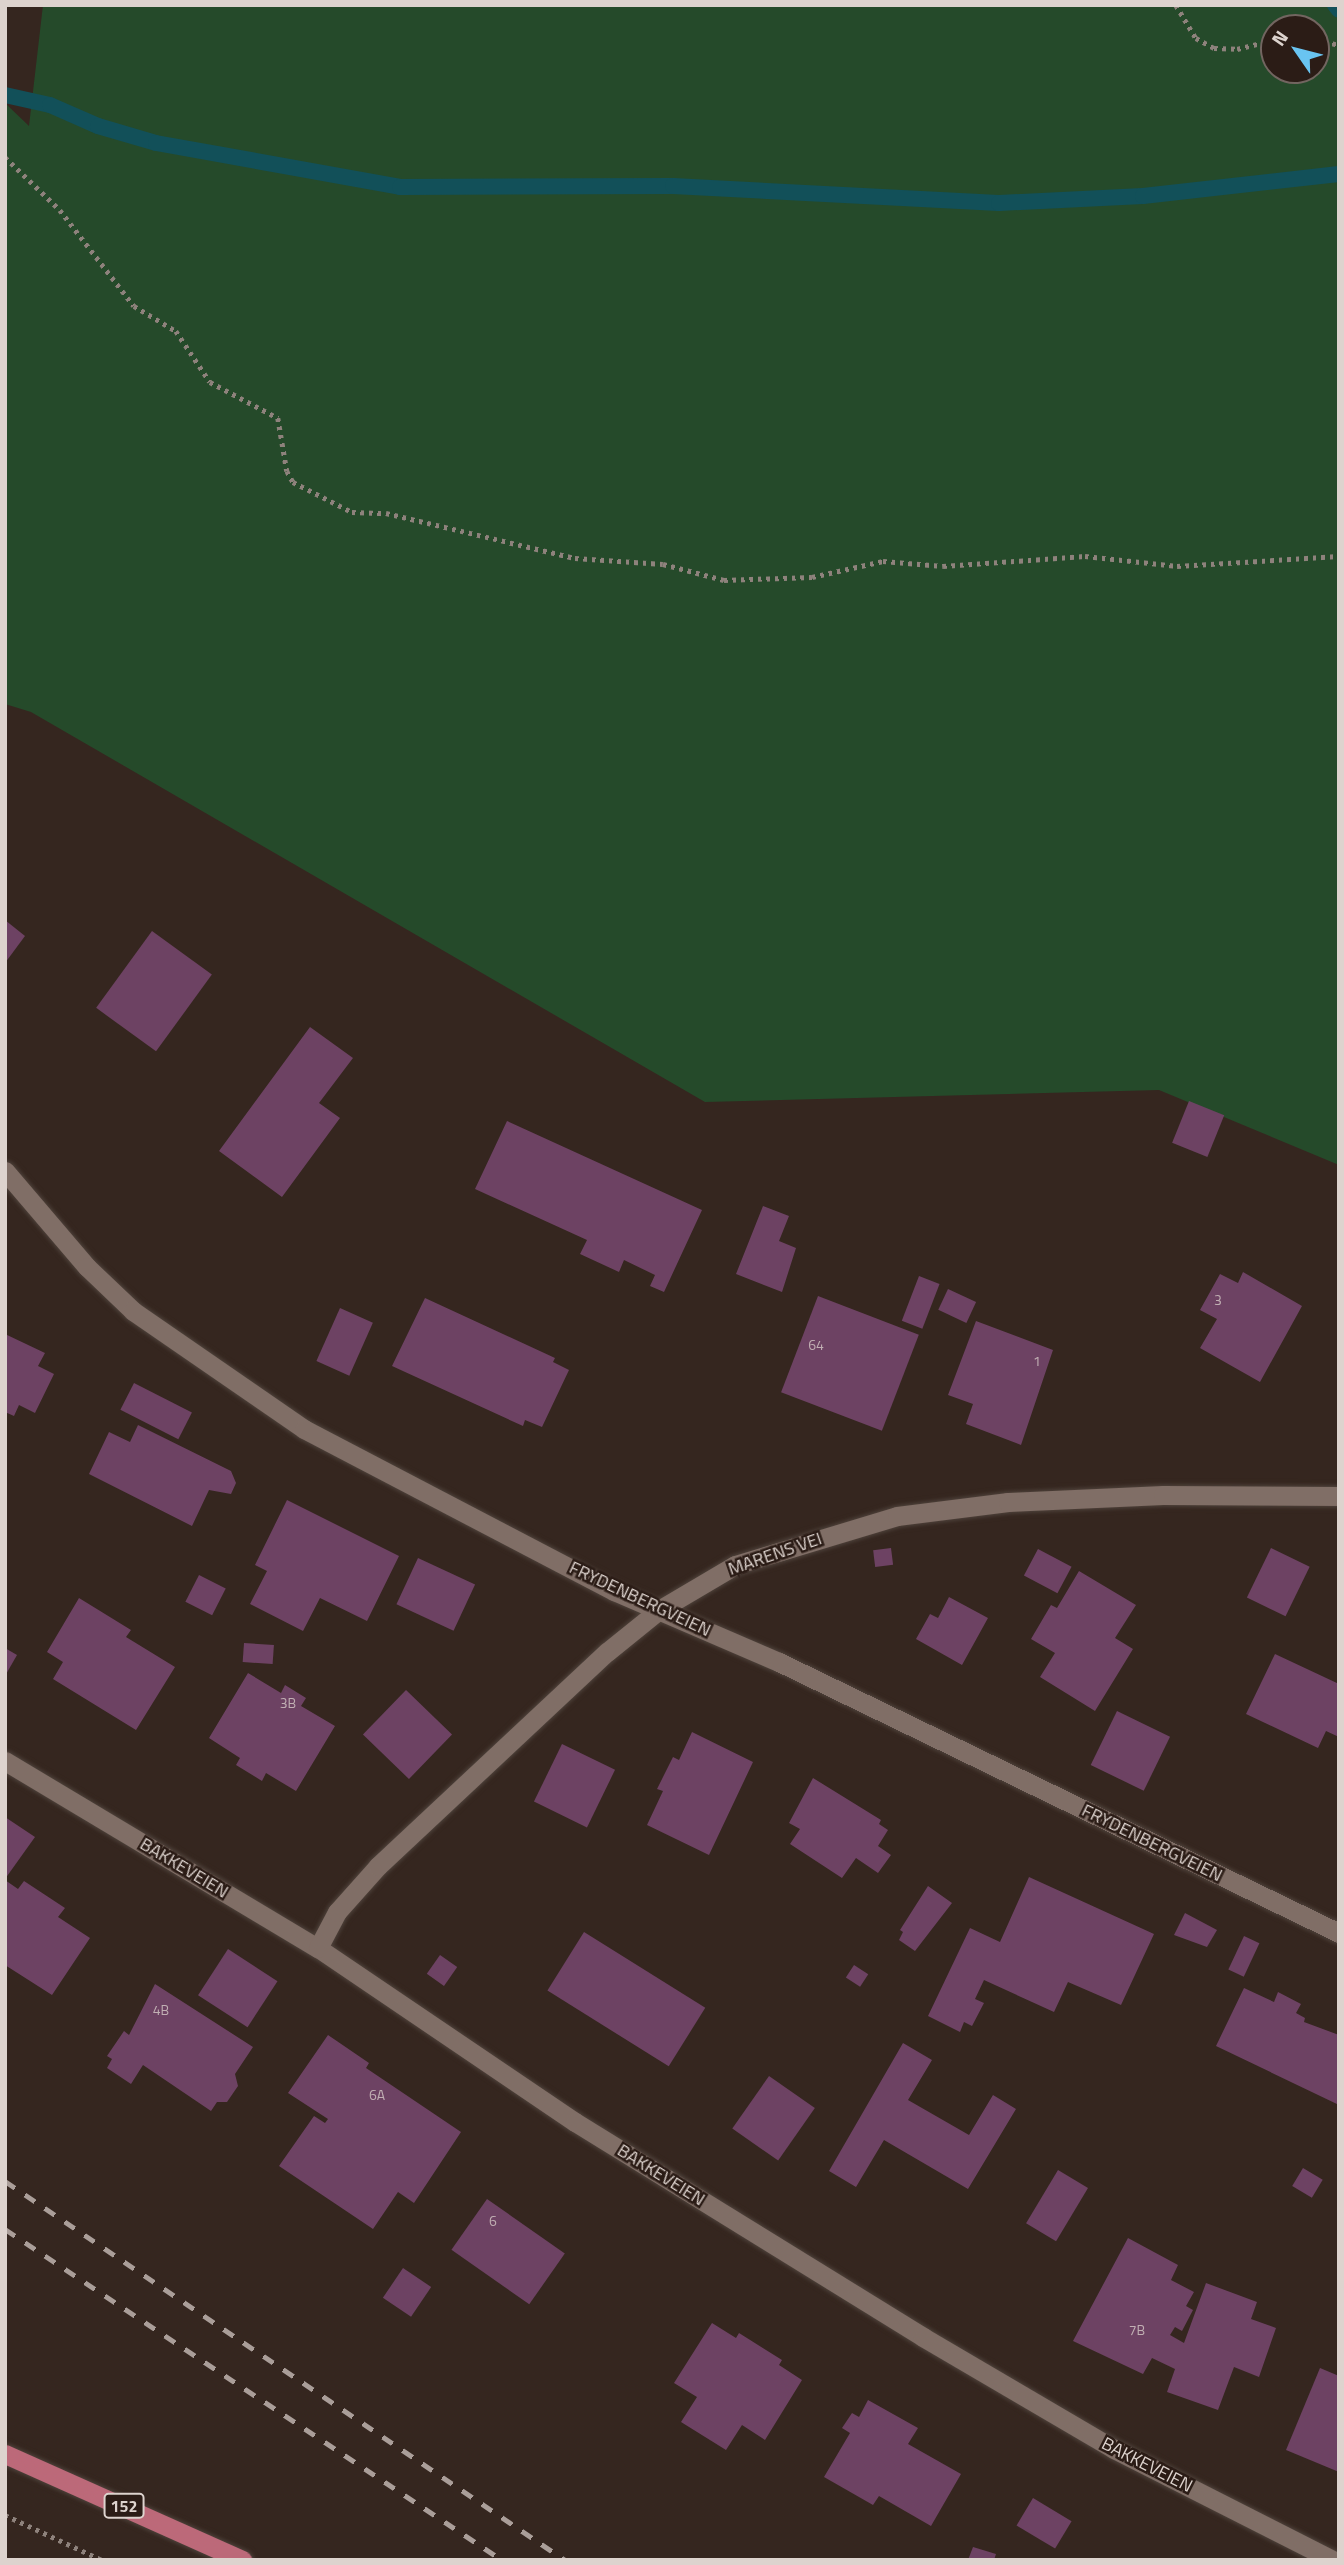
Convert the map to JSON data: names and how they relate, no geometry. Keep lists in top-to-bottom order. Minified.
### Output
{"streets":{"main road":["152"],"street":["MARENS VEI","FRYDENBERGVEIEN","BAKKEVEIEN"]},"crossings":[["MARENS VEI","FRYDENBERGVEIEN"],["MARENS VEI","BAKKEVEIEN"]],"house_numbers":["3","64","1","3B","4B","6A","6","7B"],"north":"top left"}
